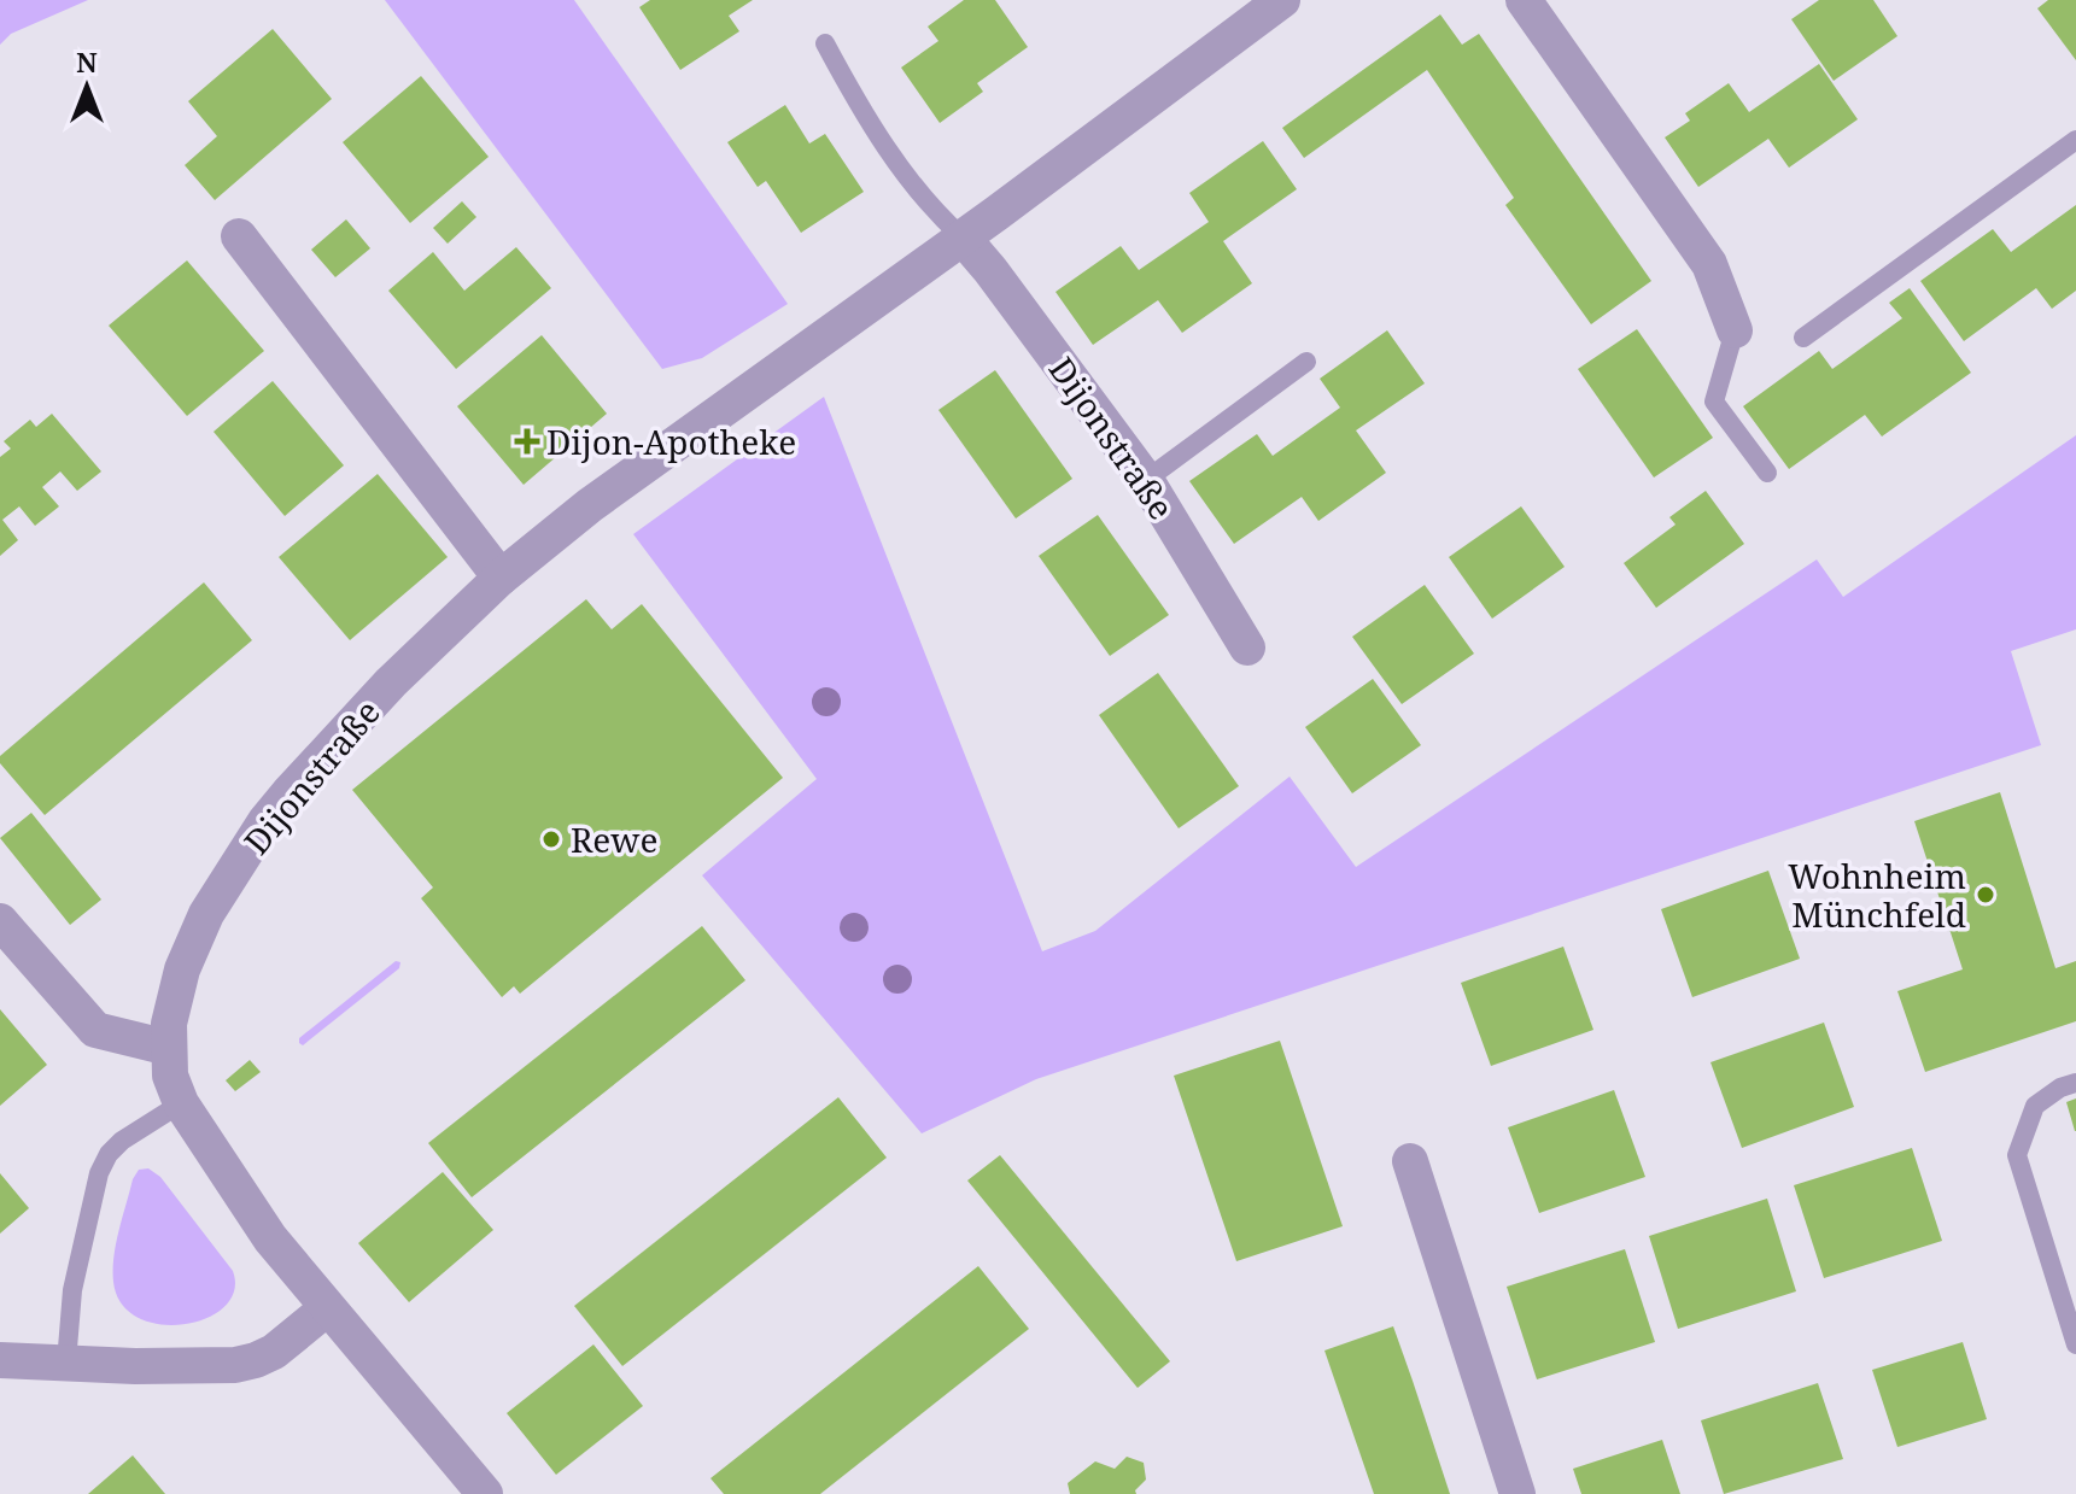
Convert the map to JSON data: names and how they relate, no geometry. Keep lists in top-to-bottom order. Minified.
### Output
{"streets":{"street":["Dijonstraße"]},"places":{"health":["Dijon-Apotheke"],"other":["Rewe","Wohnheim Münchfeld"]},"north":"top"}
